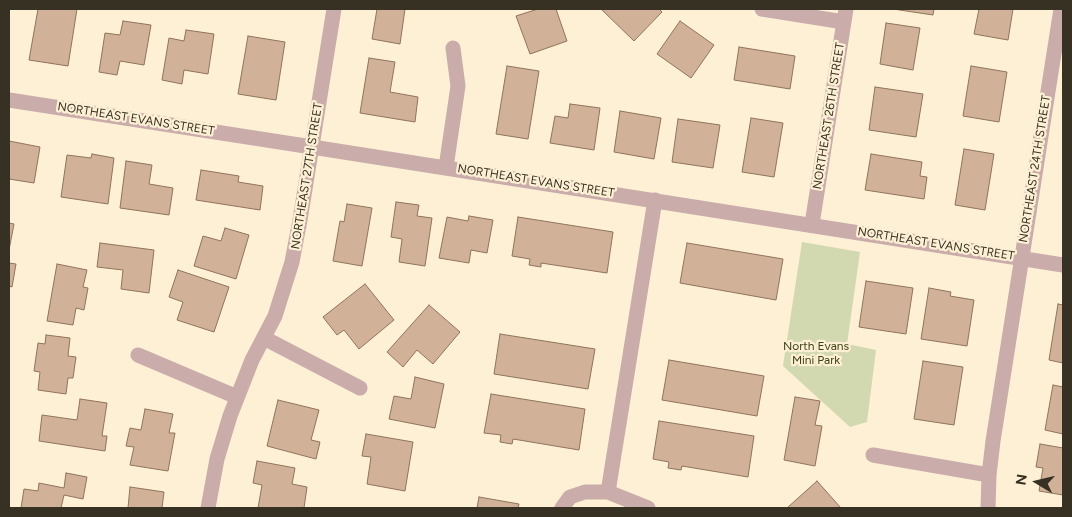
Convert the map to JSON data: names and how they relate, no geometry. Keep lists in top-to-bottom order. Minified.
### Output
{"streets":{"street":["NORTHEAST 26TH STREET","NORTHEAST EVANS STREET","NORTHEAST 24TH STREET","NORTHEAST 27TH STREET"]},"crossings":[["NORTHEAST 26TH STREET","NORTHEAST EVANS STREET"],["NORTHEAST EVANS STREET","NORTHEAST 24TH STREET"],["NORTHEAST EVANS STREET","NORTHEAST 27TH STREET"]],"parks":["North Evans Mini Park"],"north":"left"}
